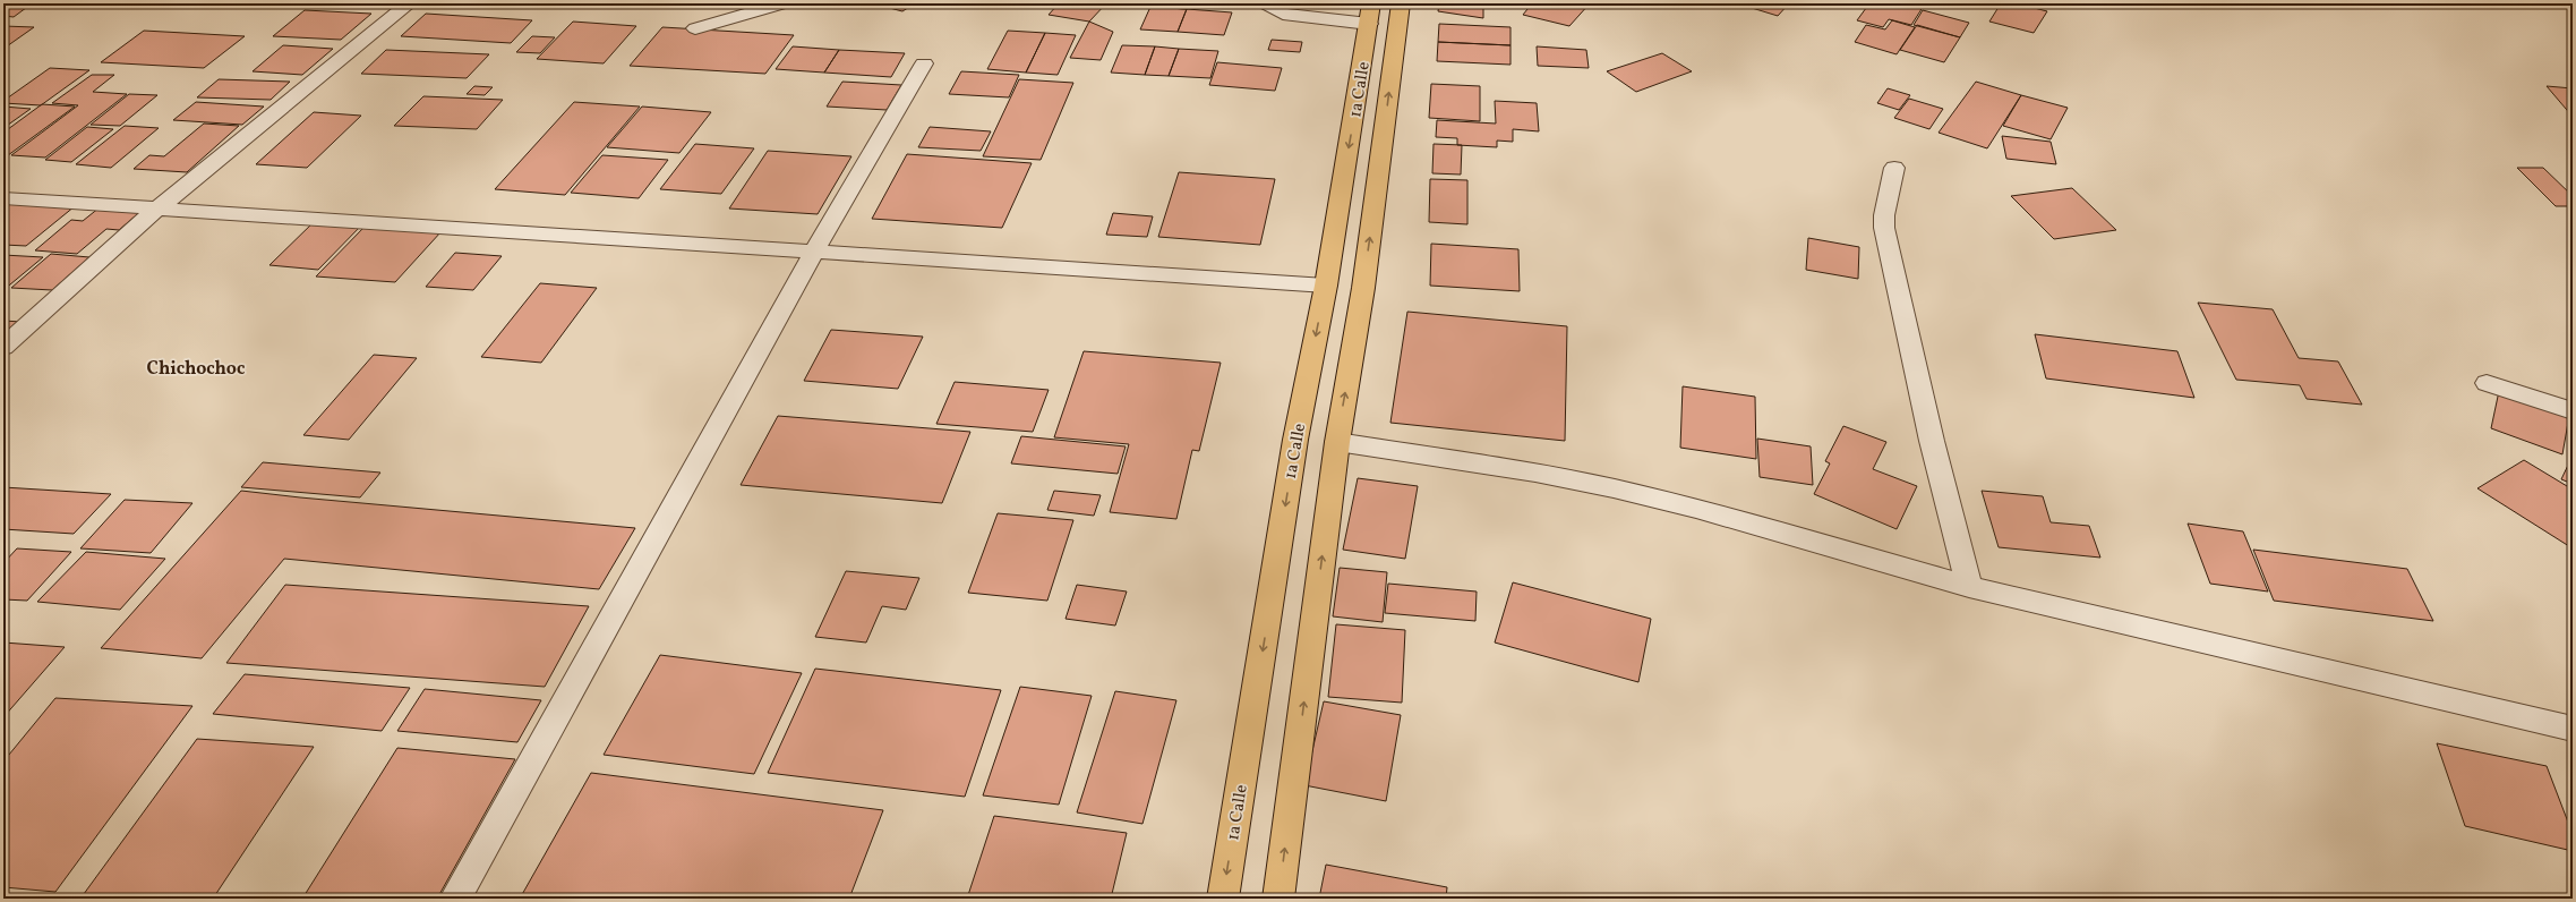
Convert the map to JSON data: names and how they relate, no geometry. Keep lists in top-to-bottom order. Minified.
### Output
{"streets":{"main road":["1a Calle"]},"districts":["Chichochoc"]}
